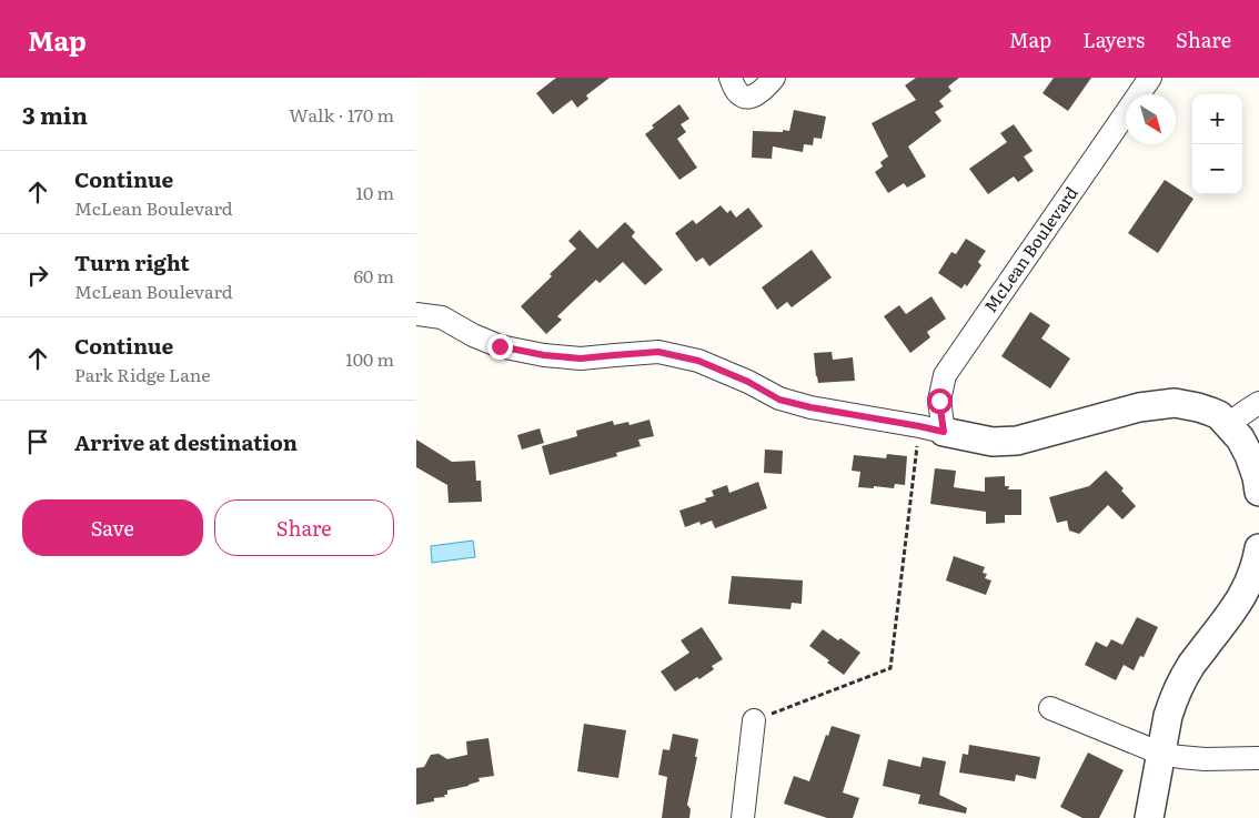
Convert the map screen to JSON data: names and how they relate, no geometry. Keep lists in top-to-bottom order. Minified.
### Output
{"streets":{"street":["McLean Boulevard"]},"north":"bottom right","page":{"header":"Map","nav":["Map","Layers","Share"],"heading":["3 min","Walk · 170 m"],"map_buttons":["+","−"],"list":[["Continue","McLean Boulevard","10 m"],["Turn right","McLean Boulevard","60 m"],["Continue","Park Ridge Lane","100 m"],"Arrive at destination"],"buttons":["Save","Share"]}}
